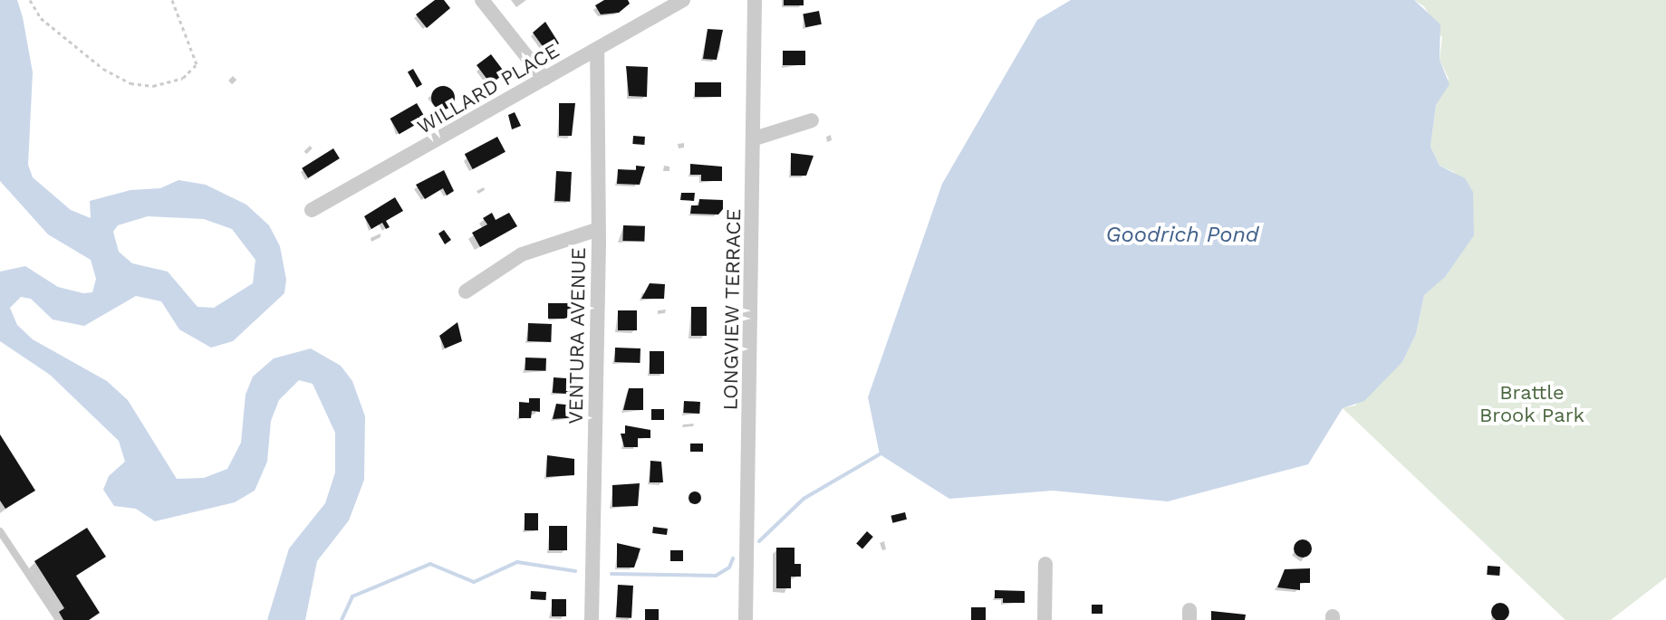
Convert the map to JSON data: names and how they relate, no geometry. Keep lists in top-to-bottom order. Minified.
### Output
{"streets":{"street":["WILLARD PLACE","LONGVIEW TERRACE","VENTURA AVENUE"]},"crossings":[["WILLARD PLACE","VENTURA AVENUE"]],"water":["Goodrich Pond"],"parks":["Brattle Brook Park"]}
